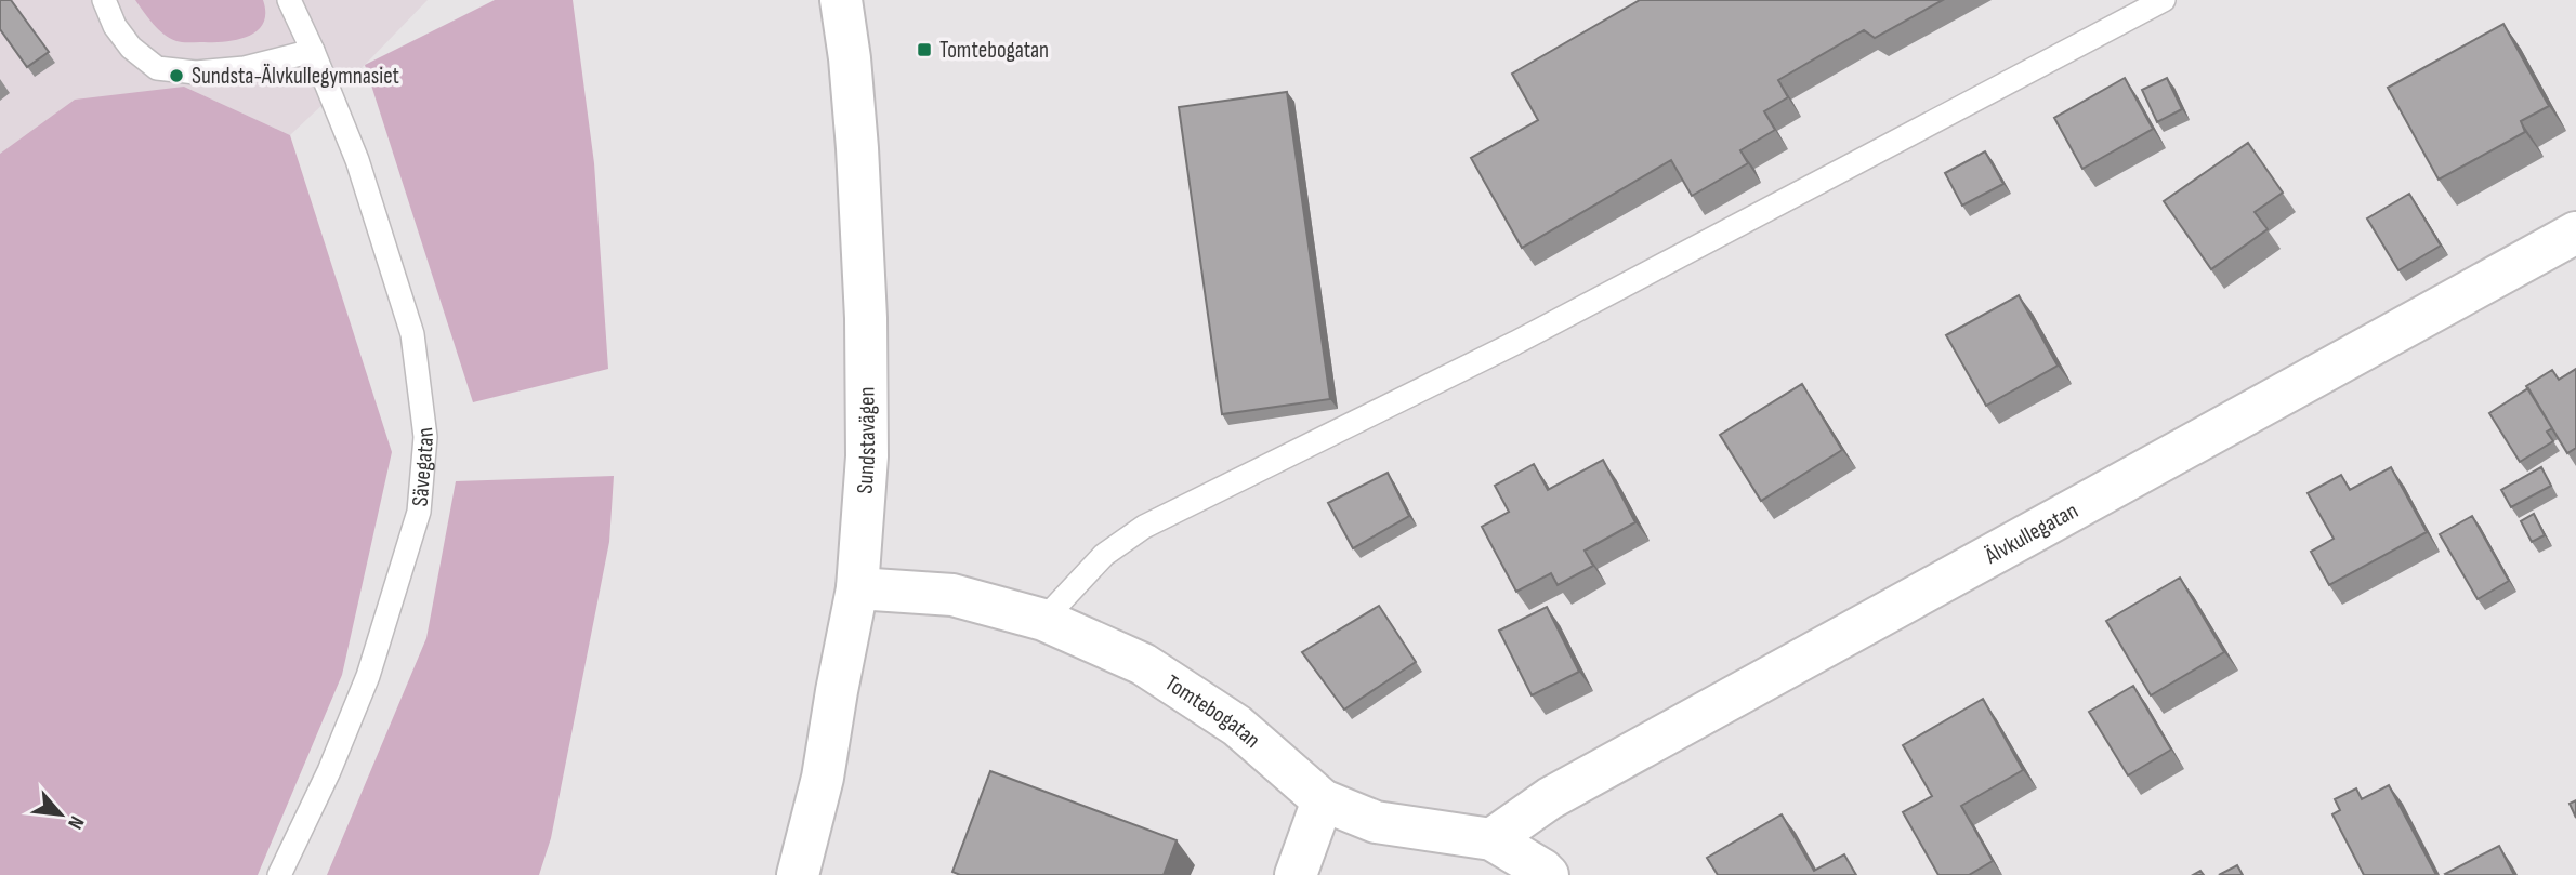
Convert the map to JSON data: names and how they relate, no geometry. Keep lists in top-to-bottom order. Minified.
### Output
{"streets":{"street":["Sundstavägen","Älvkullegatan","Tomtebogatan"],"lane":["Sävegatan"]},"crossings":[["Sundstavägen","Tomtebogatan"],["Älvkullegatan","Tomtebogatan"]],"places":{"transit":["Tomtebogatan"],"other":["Sundsta-Älvkullegymnasiet"]},"north":"bottom right"}
